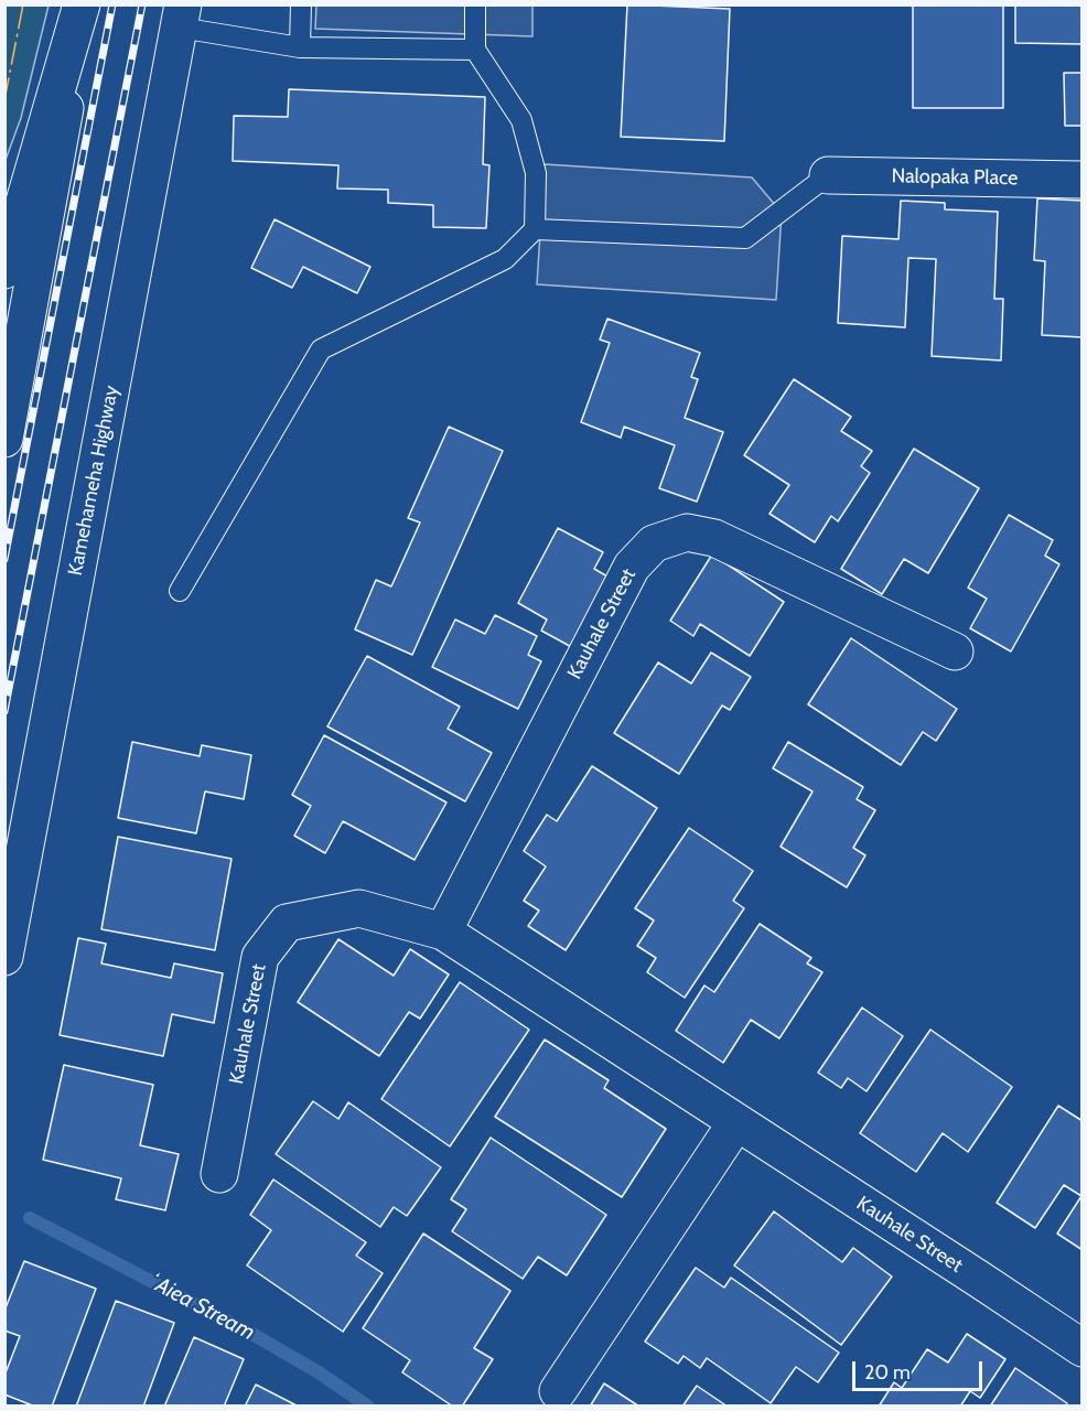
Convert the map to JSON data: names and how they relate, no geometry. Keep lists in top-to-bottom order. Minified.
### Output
{"streets":{"main road":["Nalopaka Place","Kamehameha Highway","Kauhale Street"]},"water":["ʻAiea Stream"],"scale_bar":"20 m"}
